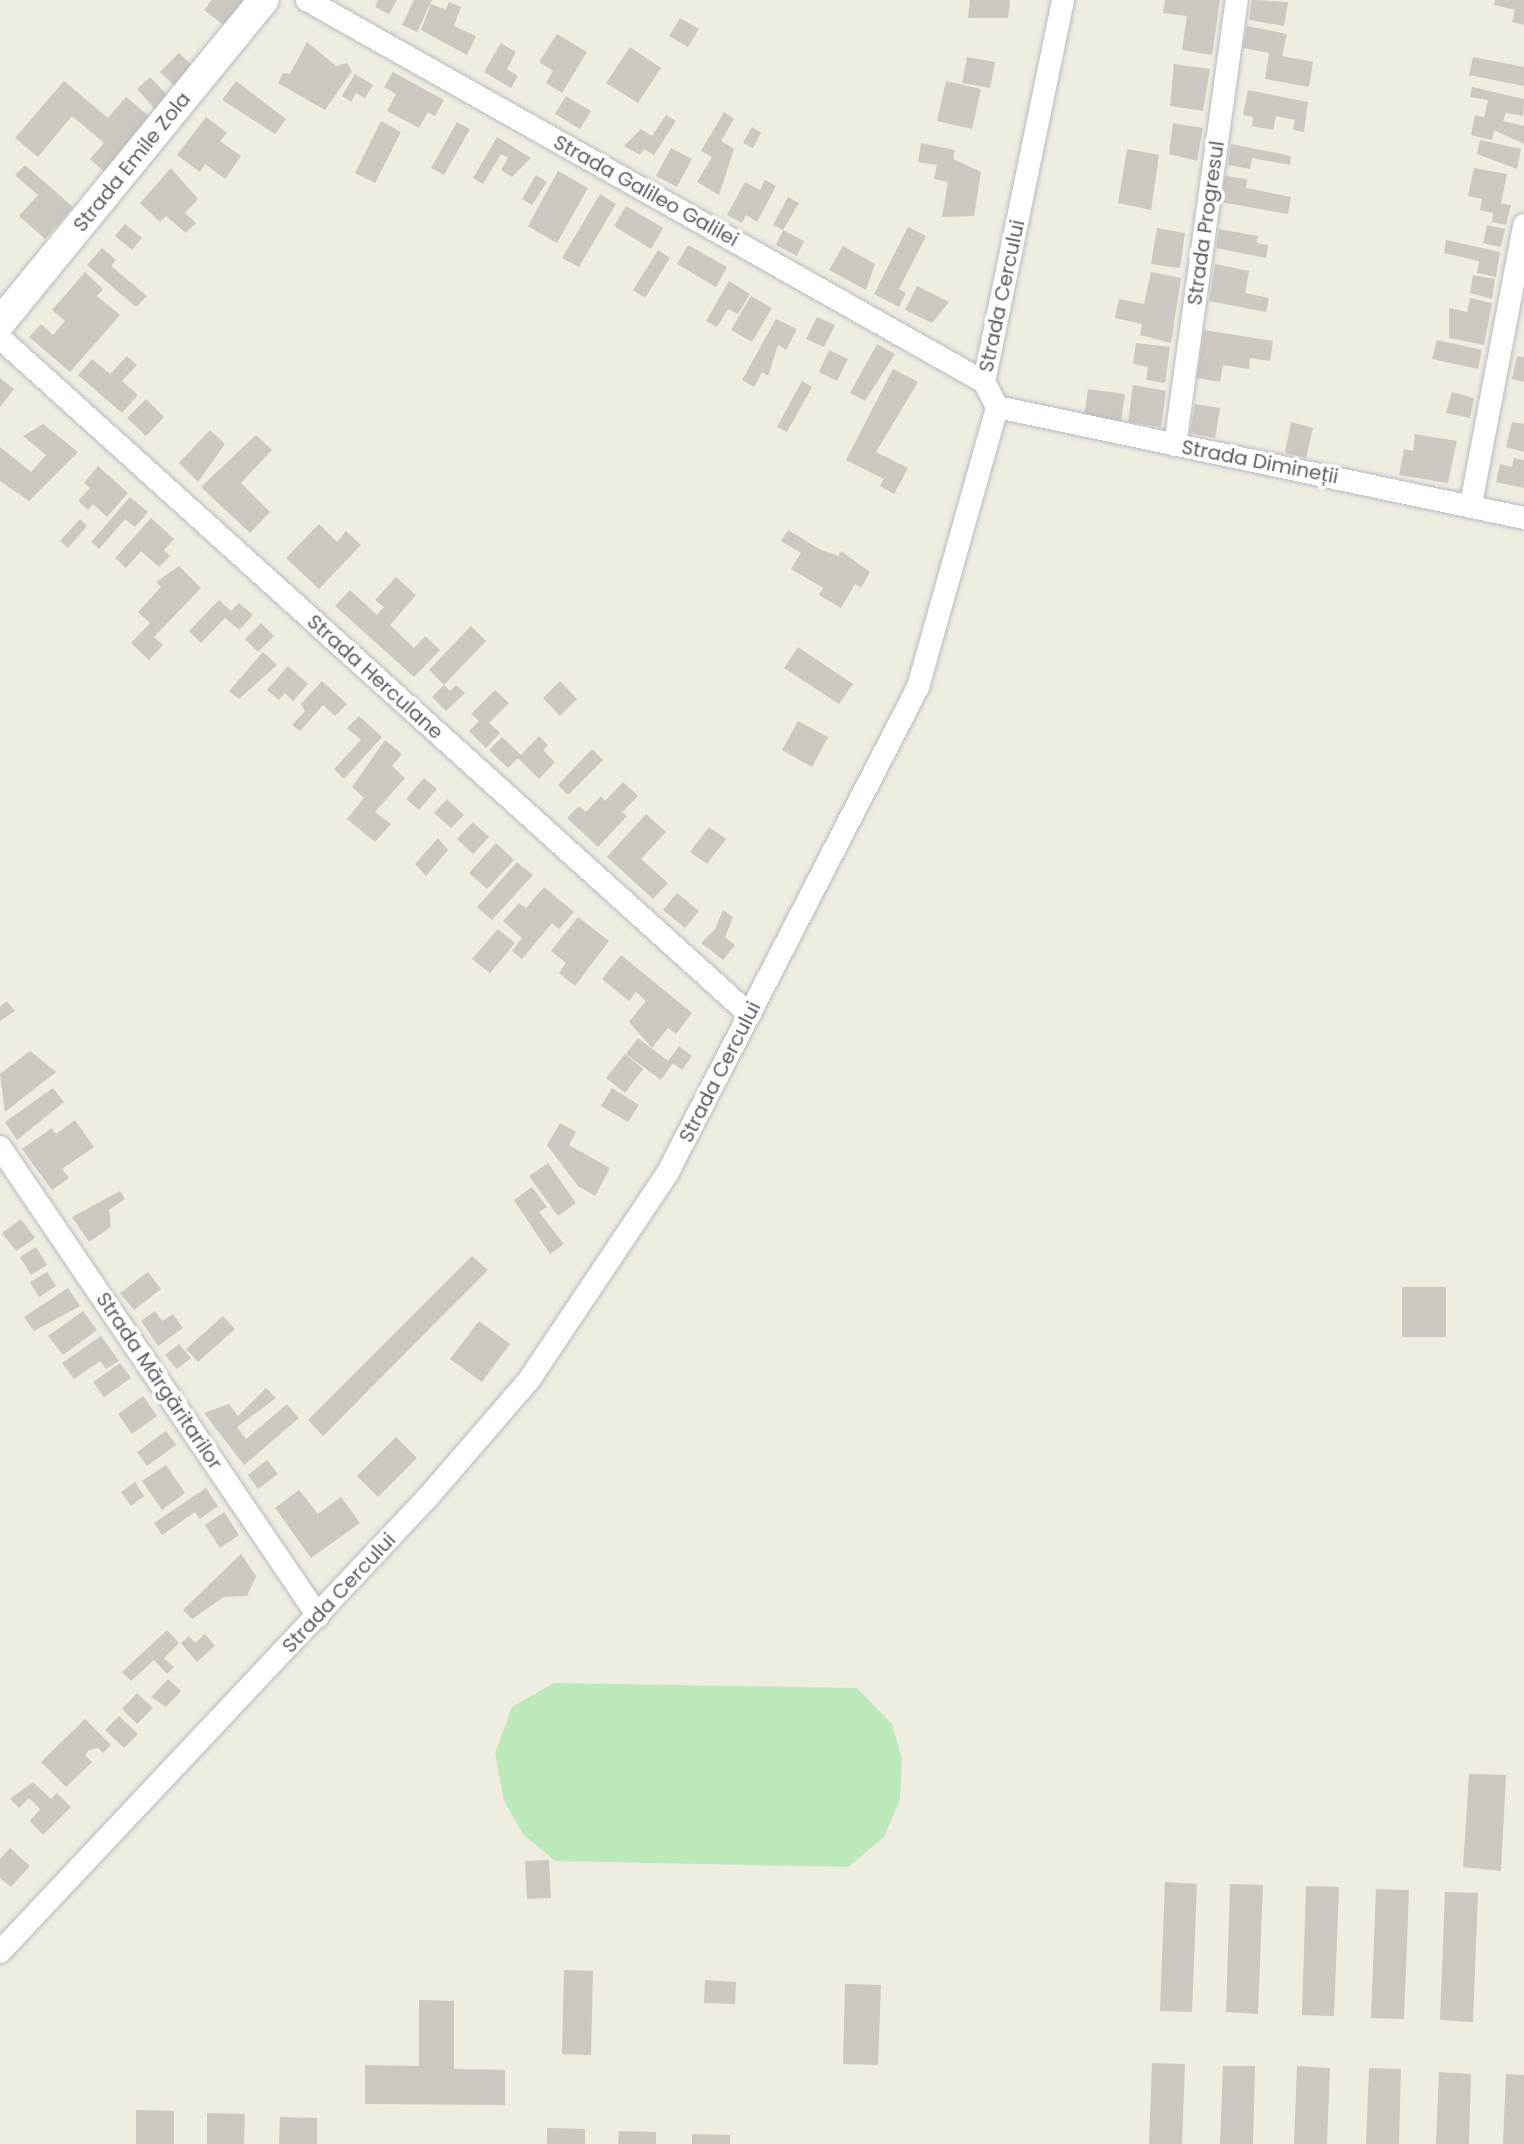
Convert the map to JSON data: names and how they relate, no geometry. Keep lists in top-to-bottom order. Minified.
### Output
{"streets":{"main road":["Strada Emile Zola"],"street":["Strada Galileo Galilei","Strada Progresul","Strada Cercului","Strada Dimineții","Strada Herculane","Strada Mărgăritarilor"]},"crossings":[["Strada Galileo Galilei","Strada Cercului"],["Strada Progresul","Strada Dimineții"],["Strada Cercului","Strada Dimineții"],["Strada Cercului","Strada Herculane"],["Strada Cercului","Strada Mărgăritarilor"]]}
